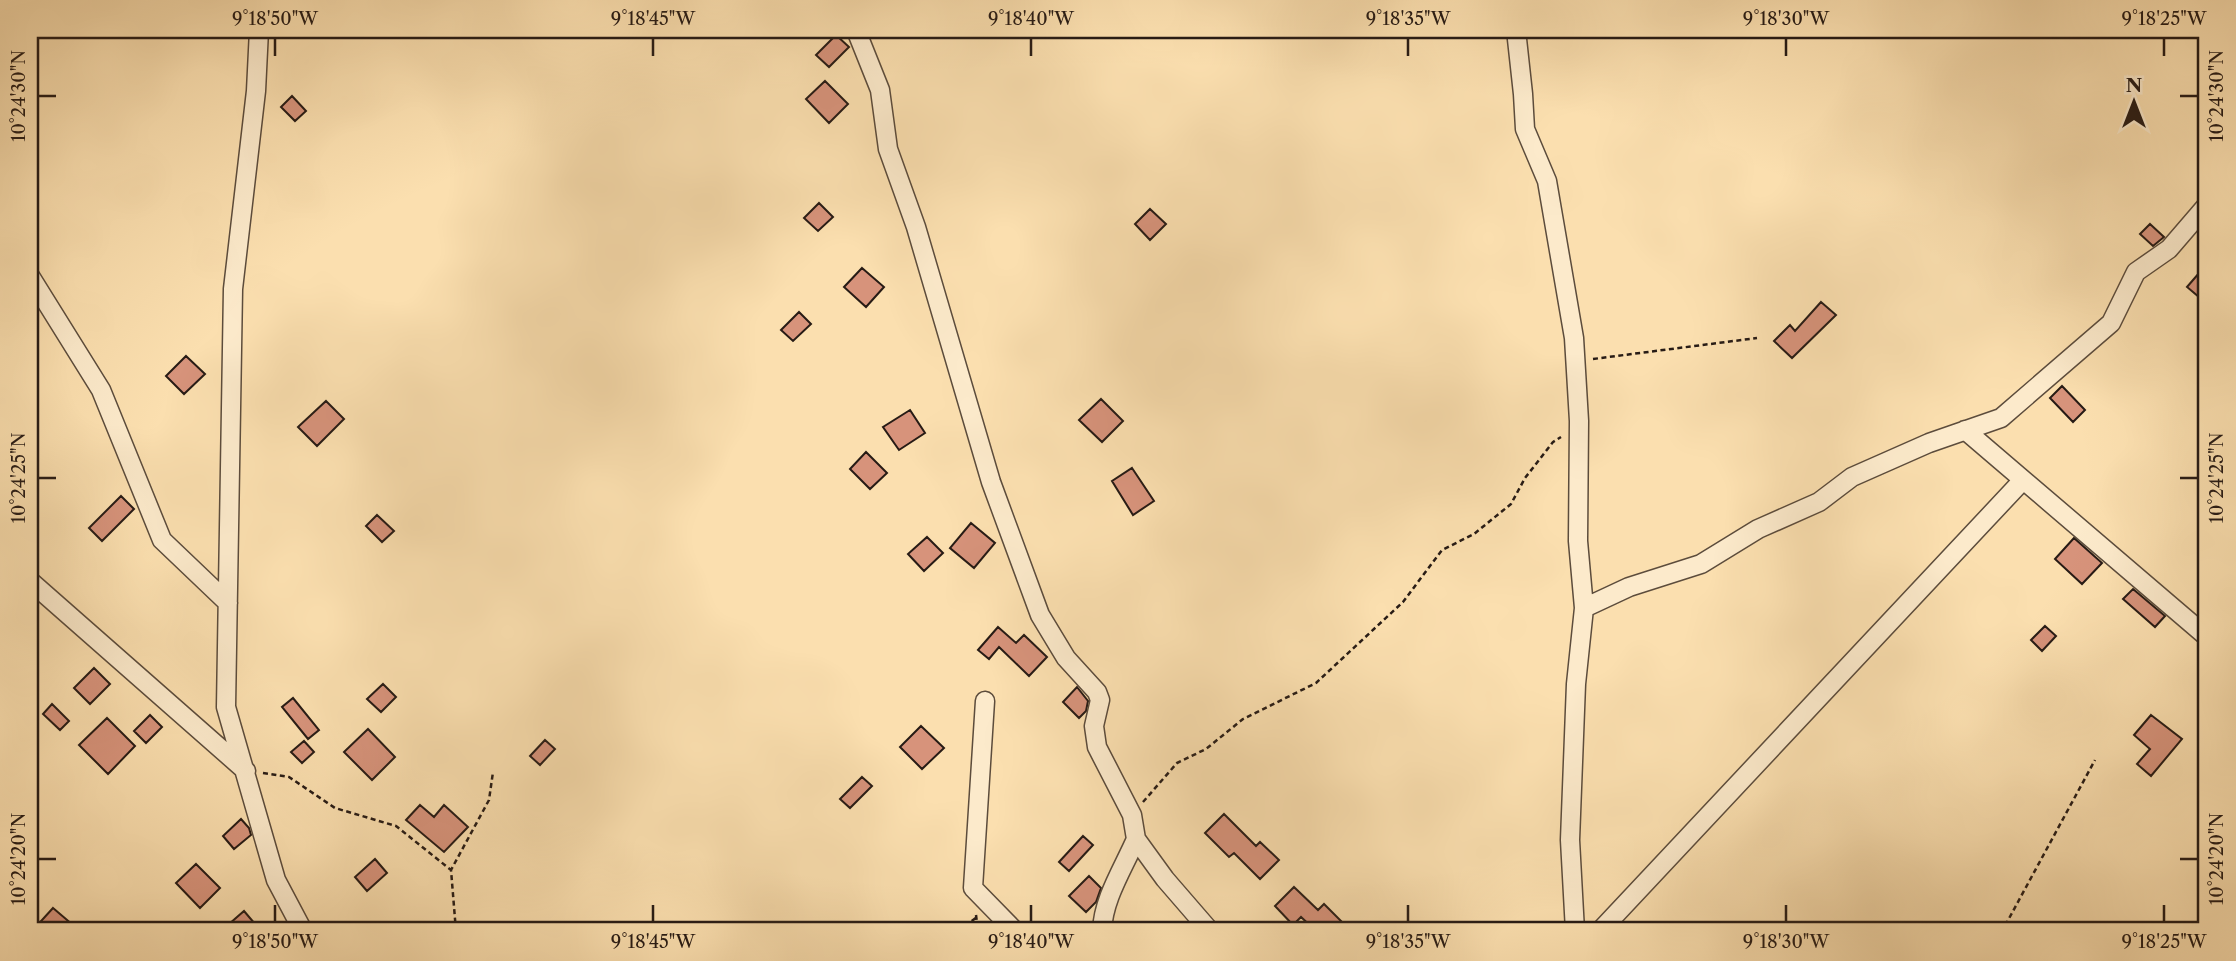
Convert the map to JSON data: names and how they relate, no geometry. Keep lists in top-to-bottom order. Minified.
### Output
{"north":"top","coordinates":["9°18'50\"W","9°18'45\"W","9°18'40\"W","9°18'35\"W","9°18'30\"W","9°18'25\"W","10°24'30\"N","10°24'25\"N","10°24'20\"N"]}
